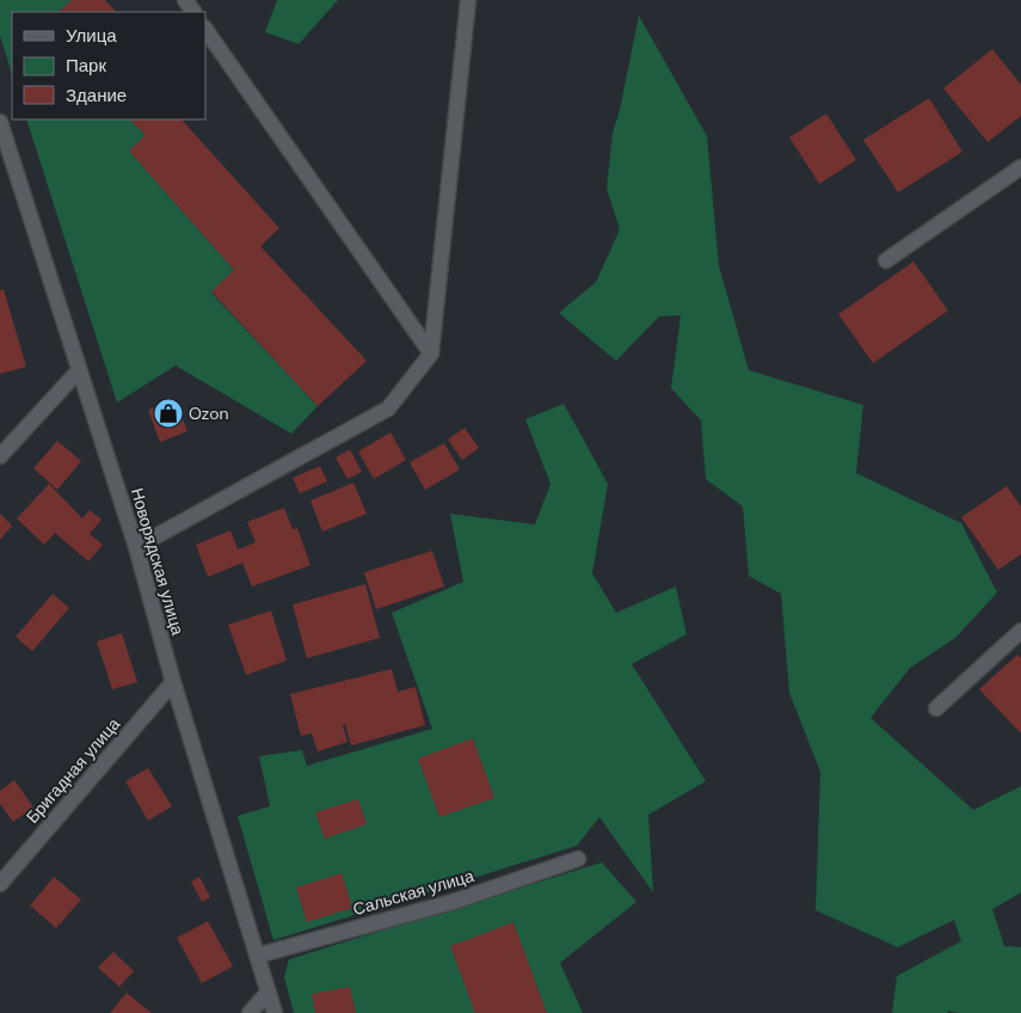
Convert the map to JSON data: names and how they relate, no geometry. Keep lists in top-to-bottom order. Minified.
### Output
{"streets":{"street":["Новорядская улица","Бригадная улица","Сальская улица"]},"crossings":[["Новорядская улица","Бригадная улица"],["Новорядская улица","Сальская улица"]],"places":{"shop":["Ozon"]},"legend":["Улица","Парк","Здание"]}
